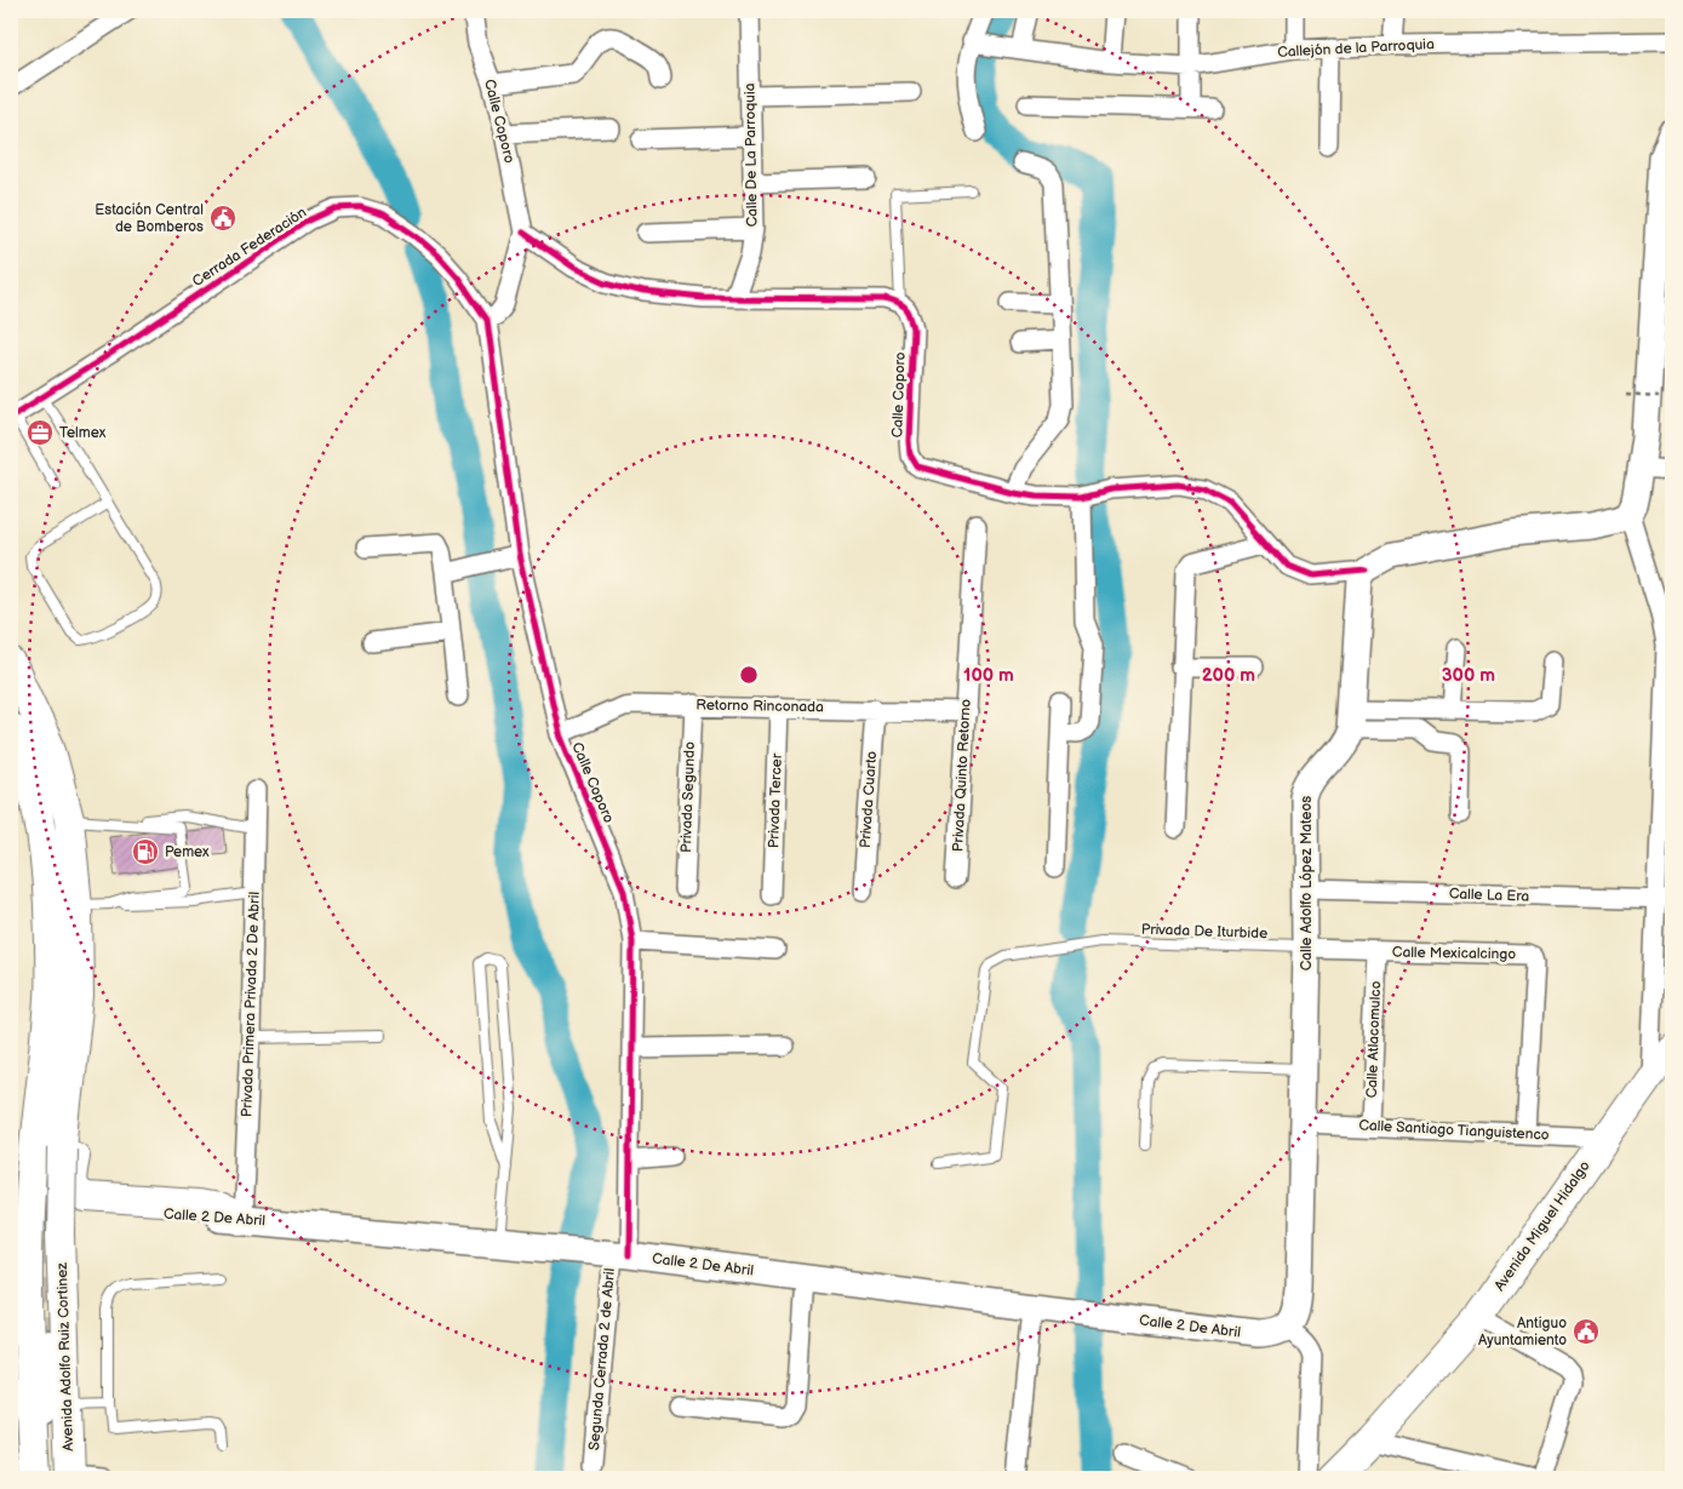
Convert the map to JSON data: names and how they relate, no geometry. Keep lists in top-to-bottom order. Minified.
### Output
{"streets":{"main road":["Calle Adolfo López Mateos","Calle 2 De Abril","Avenida Miguel Hidalgo","Avenida Adolfo Ruiz Cortinez"],"street":["Callejón de la Parroquia","Calle Coporo","Calle De La Parroquia","Cerrada Federación","Retorno Rinconada","Privada Quinto Retorno","Privada Segundo","Privada Cuarto","Privada Tercer","Calle La Era","Calle Mexicalcingo","Privada Primera Privada 2 De Abril","Calle Atlacomulco","Calle Santiago Tianguistenco","Segunda Cerrada 2 de Abril"],"lane":["Privada De Iturbide"]},"crossings":[["Calle Coporo","Cerrada Federación"],["Calle Coporo","Retorno Rinconada"],["Calle Coporo","Calle Adolfo López Mateos"],["Calle Coporo","Calle 2 De Abril"],["Calle Coporo","Segunda Cerrada 2 de Abril"],["Retorno Rinconada","Privada Quinto Retorno"],["Retorno Rinconada","Privada Segundo"],["Retorno Rinconada","Privada Cuarto"],["Retorno Rinconada","Privada Tercer"],["Calle Adolfo López Mateos","Calle La Era"],["Calle Adolfo López Mateos","Privada De Iturbide"],["Calle Adolfo López Mateos","Calle Mexicalcingo"],["Calle Adolfo López Mateos","Calle Santiago Tianguistenco"],["Calle Adolfo López Mateos","Calle 2 De Abril"],["Privada De Iturbide","Calle Mexicalcingo"],["Calle Mexicalcingo","Calle Atlacomulco"],["Calle Mexicalcingo","Calle Santiago Tianguistenco"],["Privada Primera Privada 2 De Abril","Calle 2 De Abril"],["Calle Atlacomulco","Calle Santiago Tianguistenco"],["Calle Santiago Tianguistenco","Avenida Miguel Hidalgo"],["Calle 2 De Abril","Segunda Cerrada 2 de Abril"]],"places":{"public building":["Estación Central de Bomberos","Antiguo Ayuntamiento"],"office":["Telmex"],"fuel station":["Pemex"]},"rings":["100 m","200 m","300 m"]}
